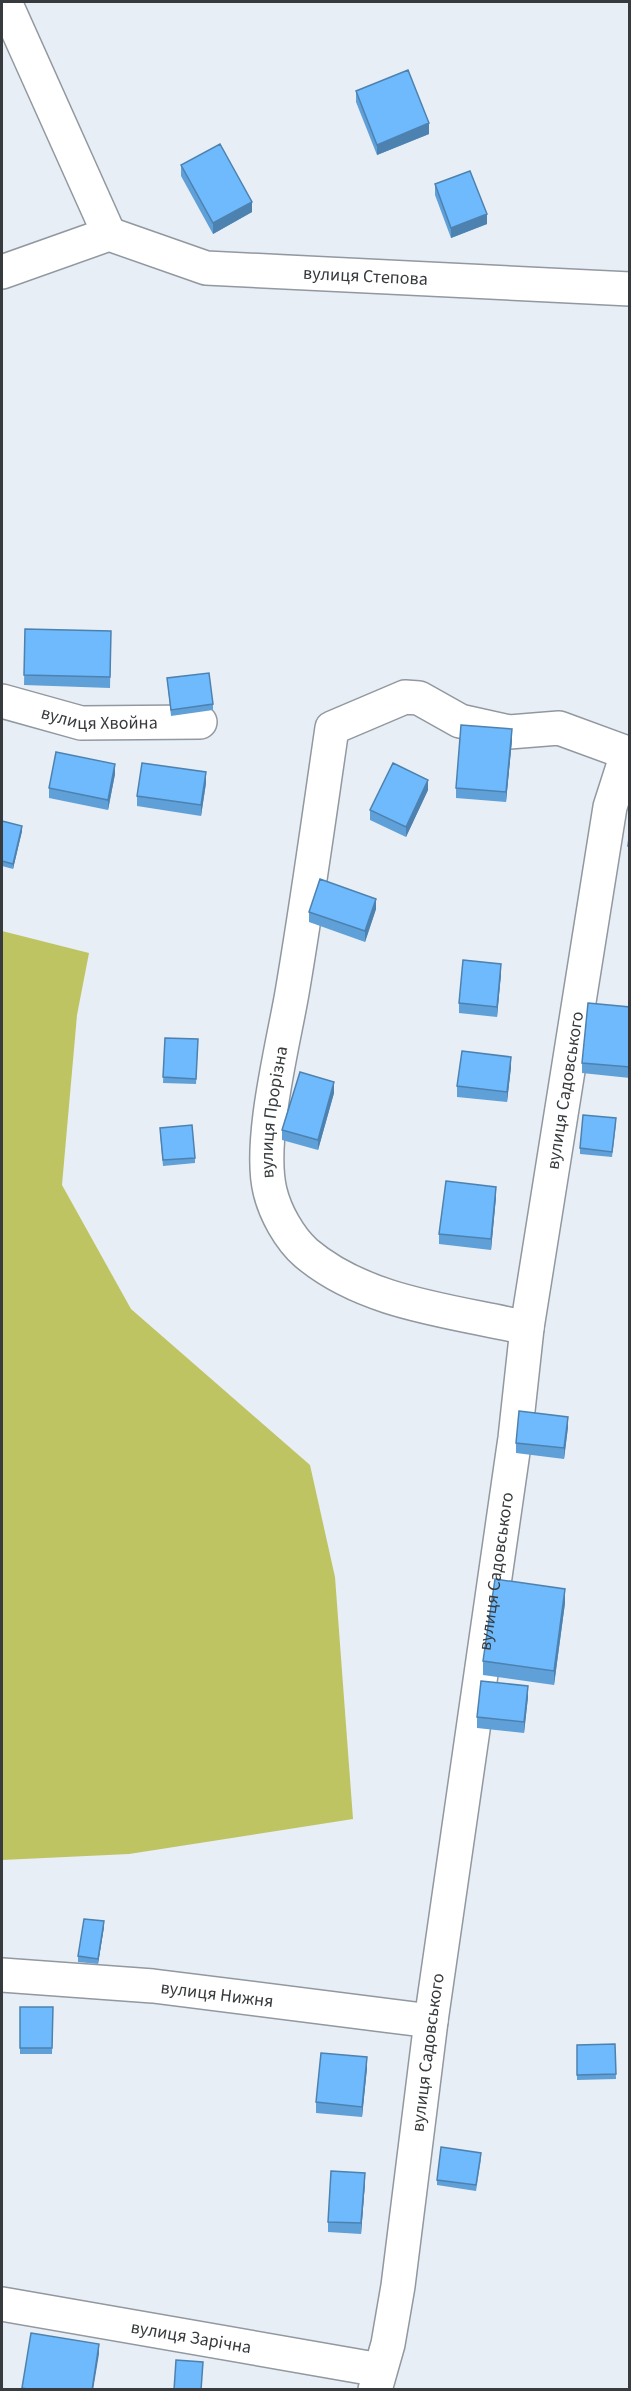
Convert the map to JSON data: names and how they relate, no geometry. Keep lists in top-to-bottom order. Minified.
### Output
{"streets":{"street":["вулиця Степова","вулиця Хвойна","вулиця Садовського","вулиця Прорізна","вулиця Нижня","вулиця Зарічна"]},"crossings":[["вулиця Садовського","вулиця Прорізна"],["вулиця Садовського","вулиця Нижня"],["вулиця Садовського","вулиця Зарічна"]]}
